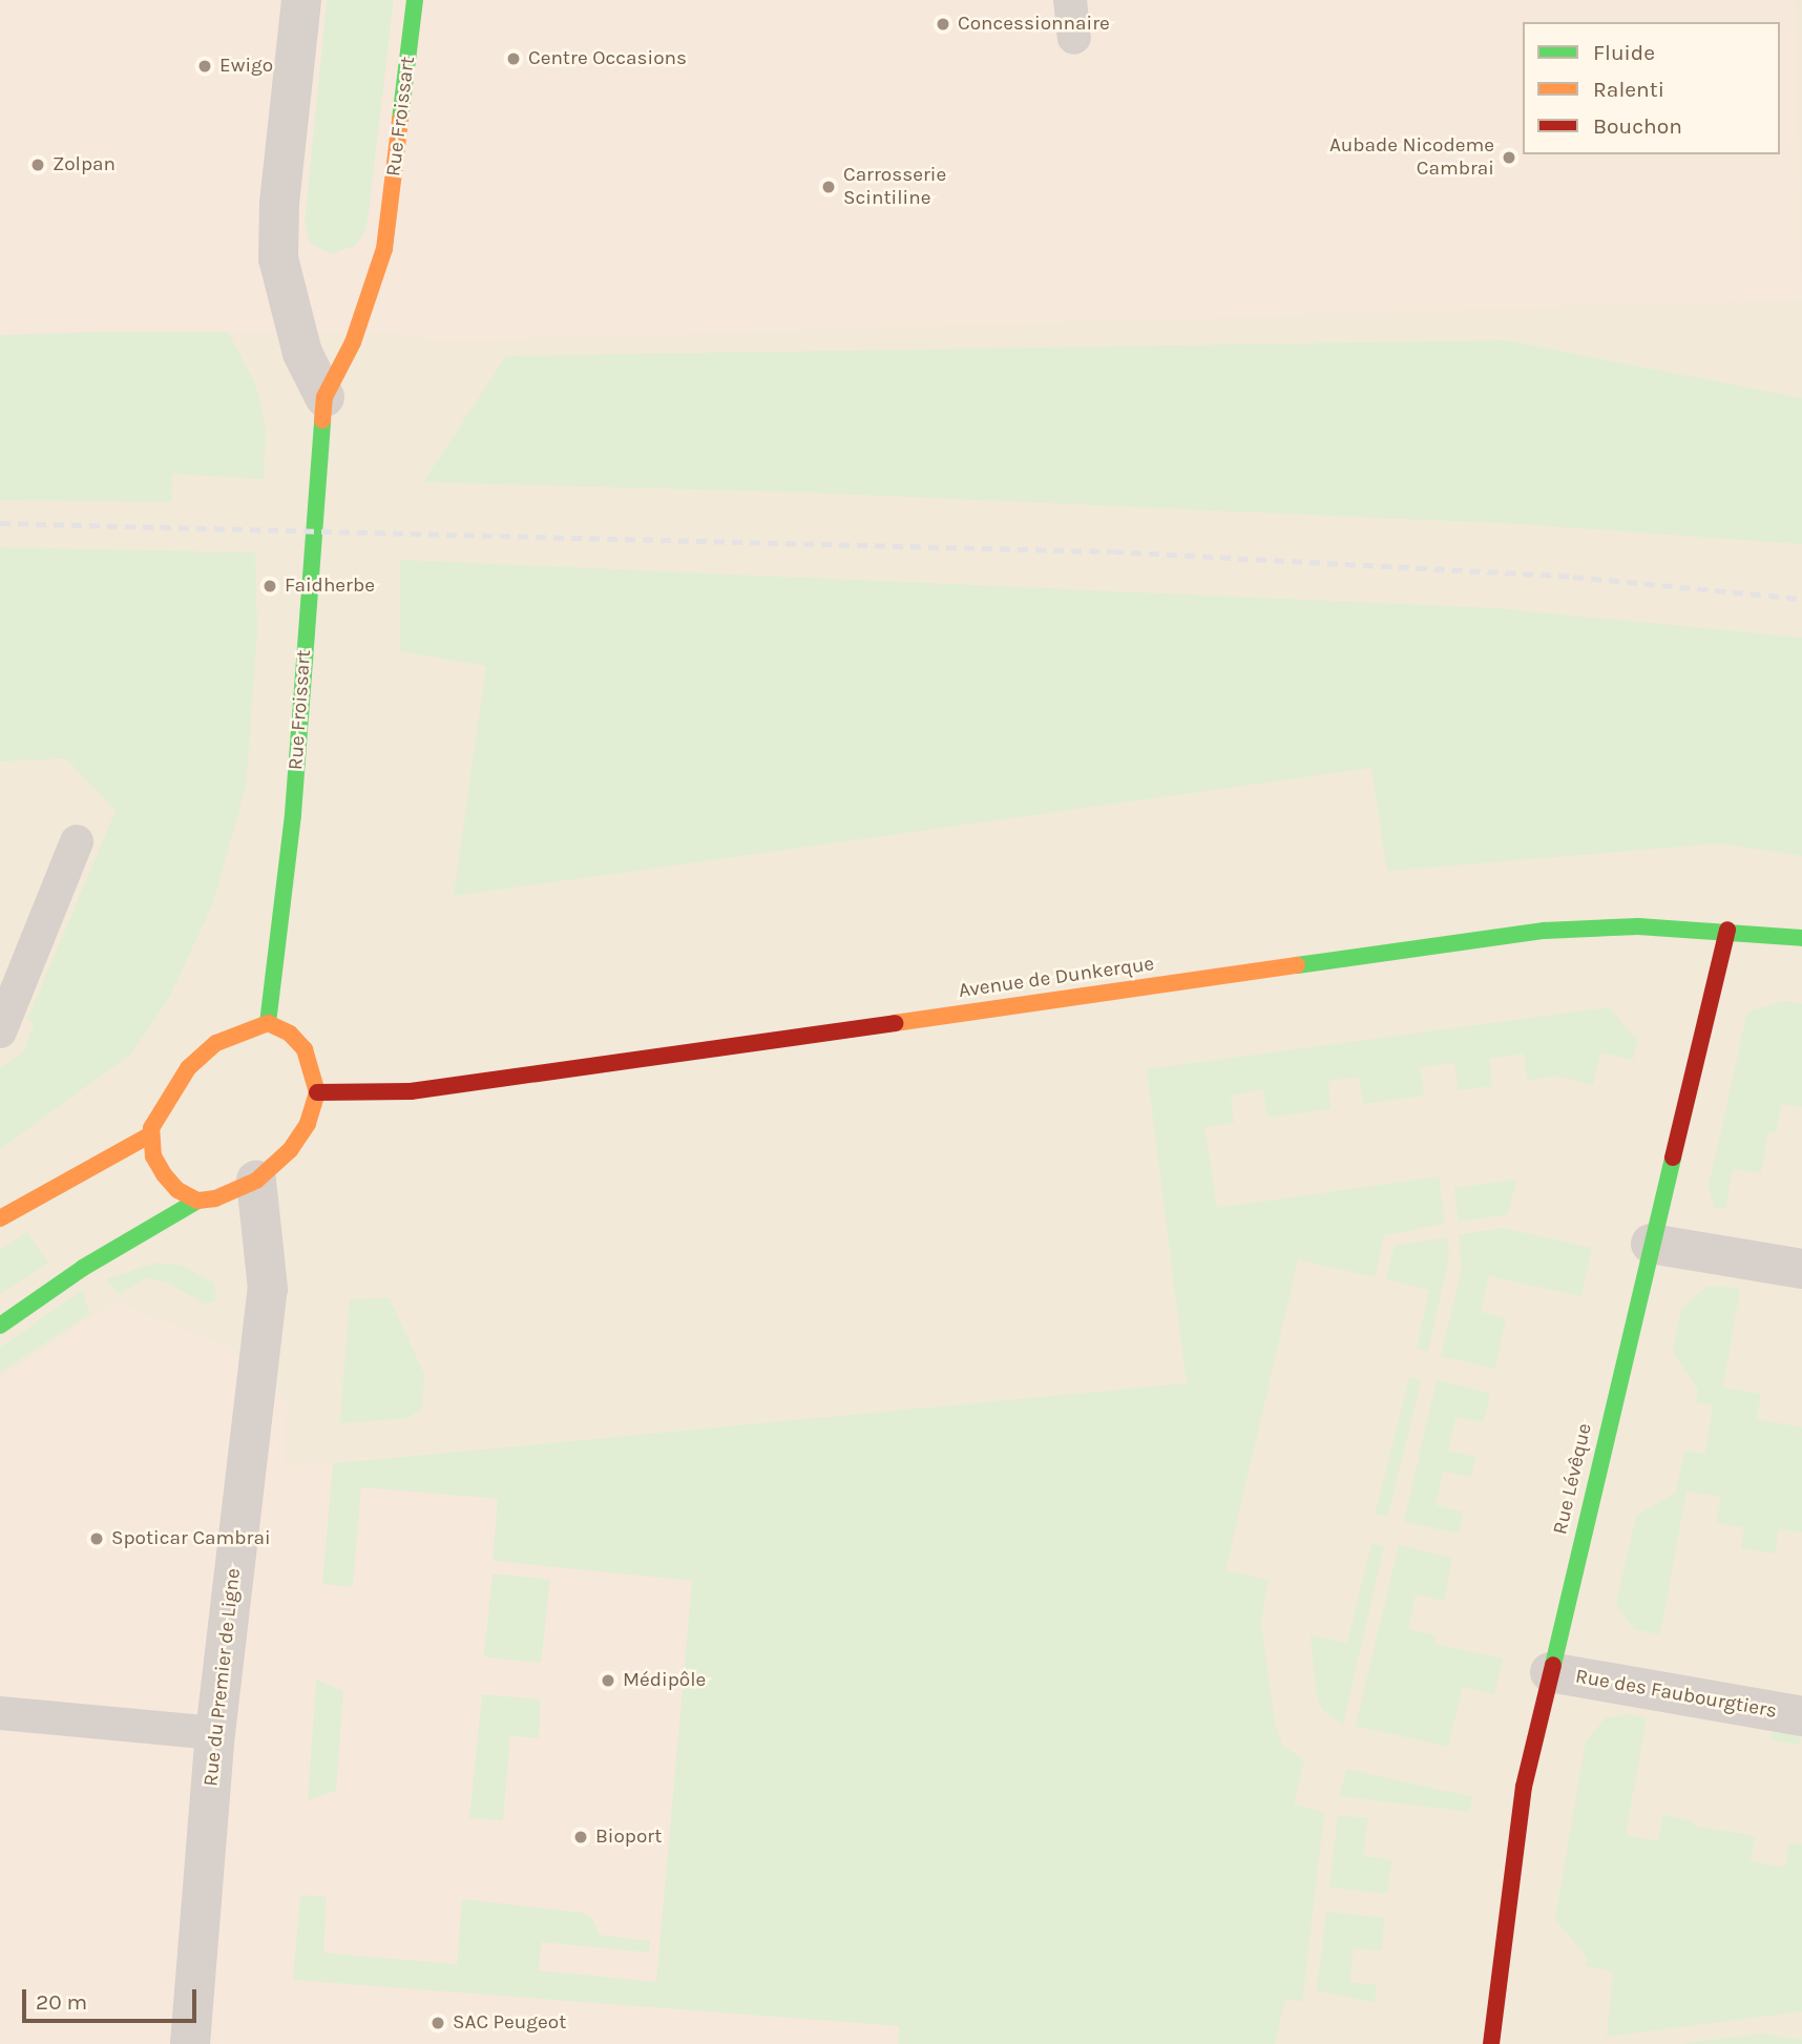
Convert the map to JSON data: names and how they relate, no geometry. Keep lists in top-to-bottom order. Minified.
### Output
{"streets":{"main road":["Rue Froissart","Avenue de Dunkerque","Rue Lévêque"],"street":["Rue du Premier de Ligne","Rue des Faubourgtiers"]},"crossings":[["Rue Froissart","Avenue de Dunkerque"],["Rue Froissart","Rue du Premier de Ligne"],["Avenue de Dunkerque","Rue Lévêque"],["Avenue de Dunkerque","Rue du Premier de Ligne"],["Rue Lévêque","Rue des Faubourgtiers"]],"places":["Concessionnaire","Centre Occasions","Ewigo","Aubade Nicodeme Cambrai","Zolpan","Carrosserie Scintiline","Faidherbe","Spoticar Cambrai","Médipôle","Bioport","SAC Peugeot"],"legend":["Fluide","Ralenti","Bouchon"],"scale_bar":"20 m"}
